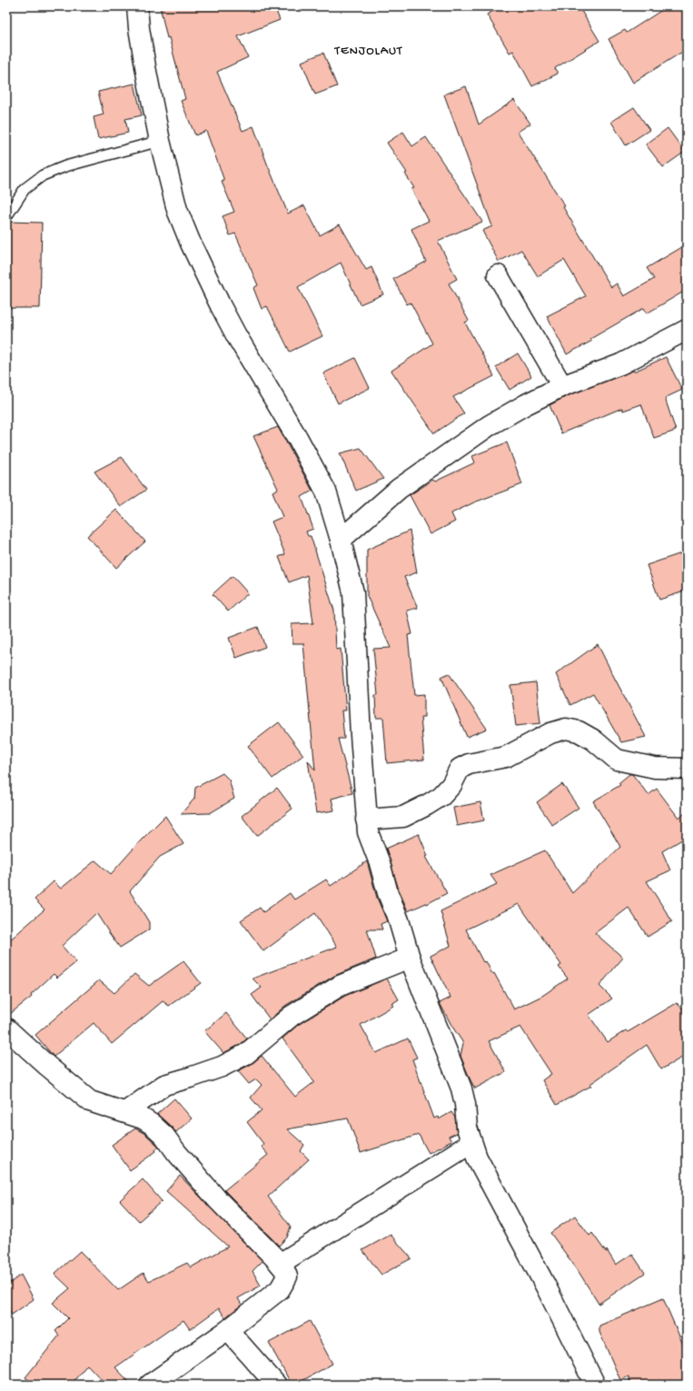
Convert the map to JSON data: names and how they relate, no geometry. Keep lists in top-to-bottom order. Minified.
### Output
{"districts":["TENJOLAUT"]}
